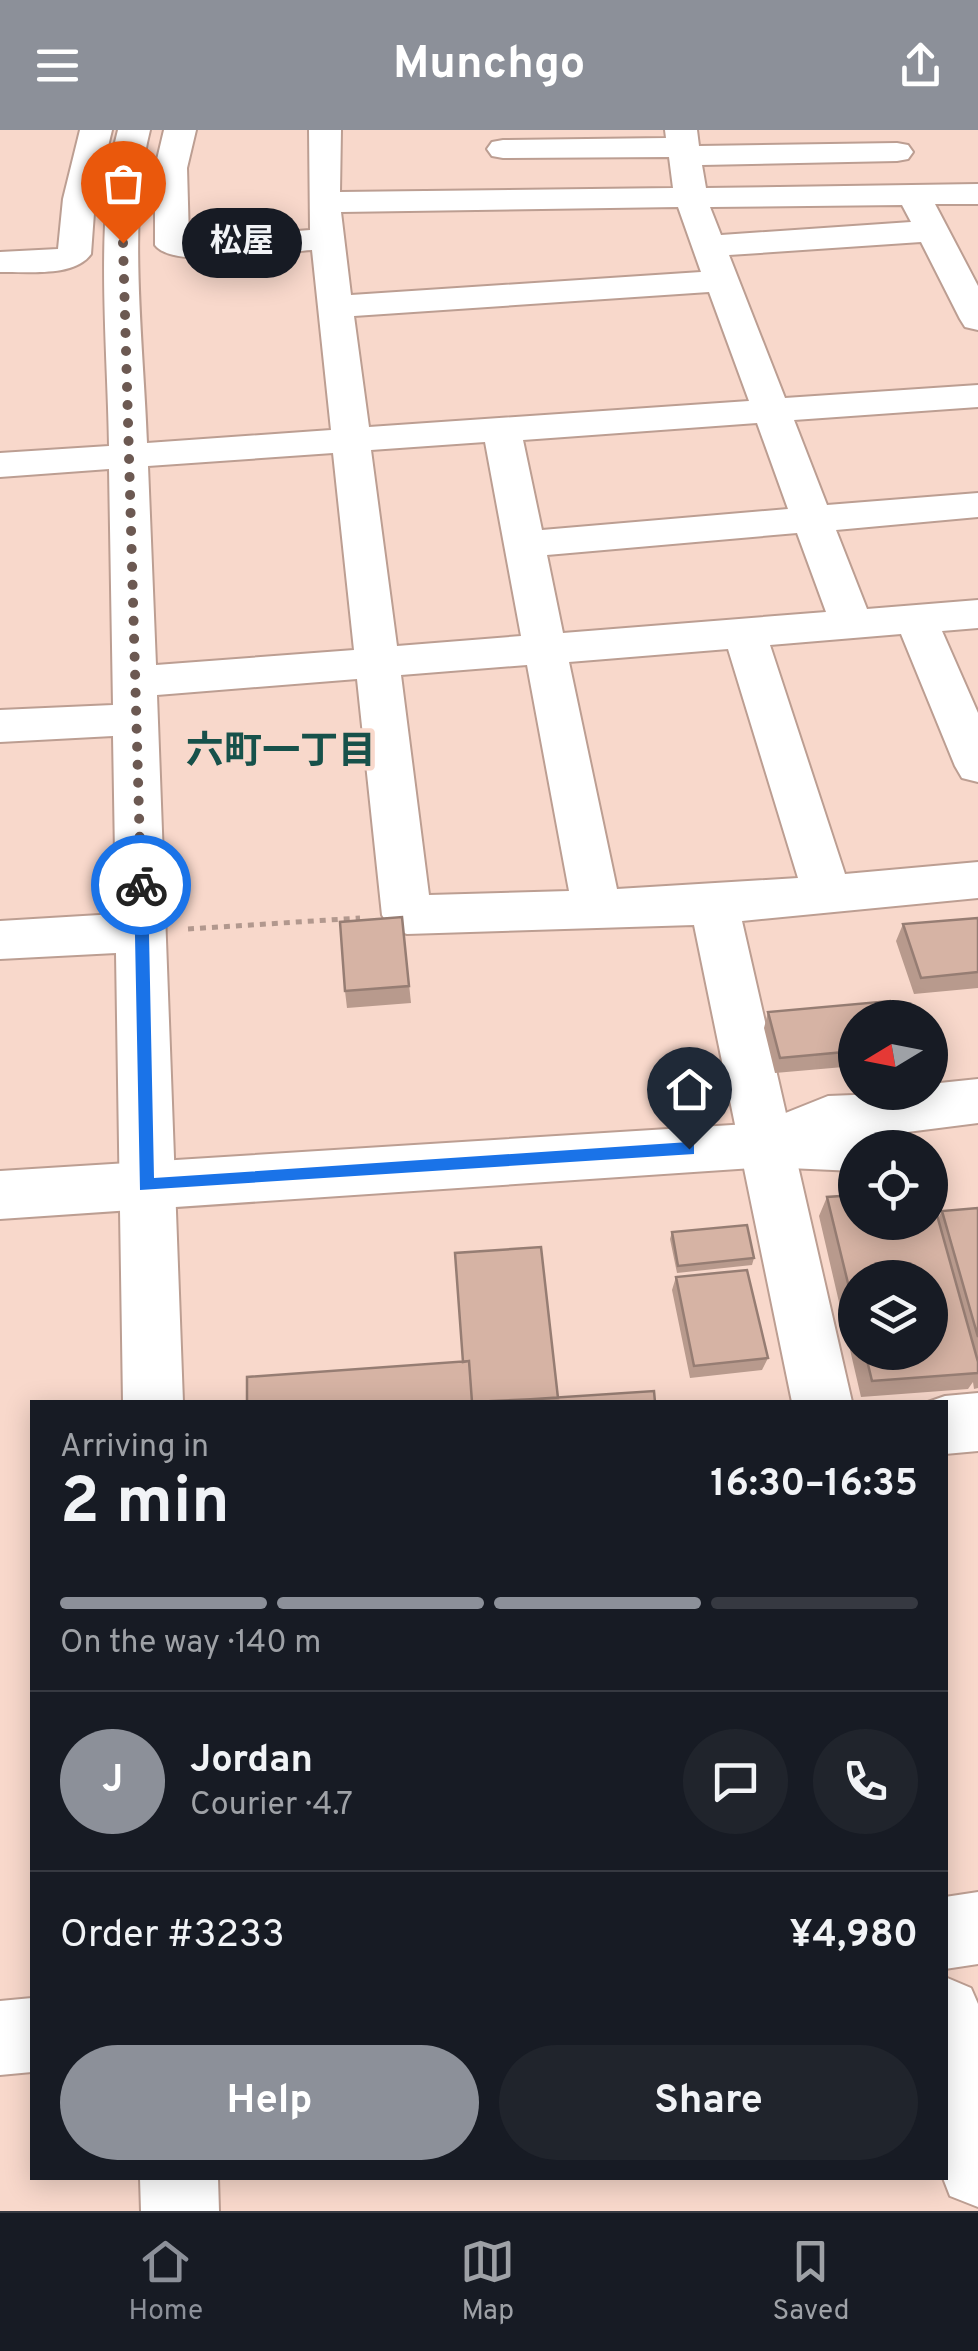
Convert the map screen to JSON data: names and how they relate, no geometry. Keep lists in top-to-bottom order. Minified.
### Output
{"districts":["六町一丁目"],"places":["松屋"],"north":"left","page":{"header":"Munchgo","bubble":"松屋","heading":["2 min","Arriving in","16:30–16:35"],"panel":["Jordan","Courier · 4.7","Order #3233","¥4,980"],"bar":"On the way · 140 m","round":"J","buttons":["Help","Share"],"tabs":["Home","Map","Saved"]}}
